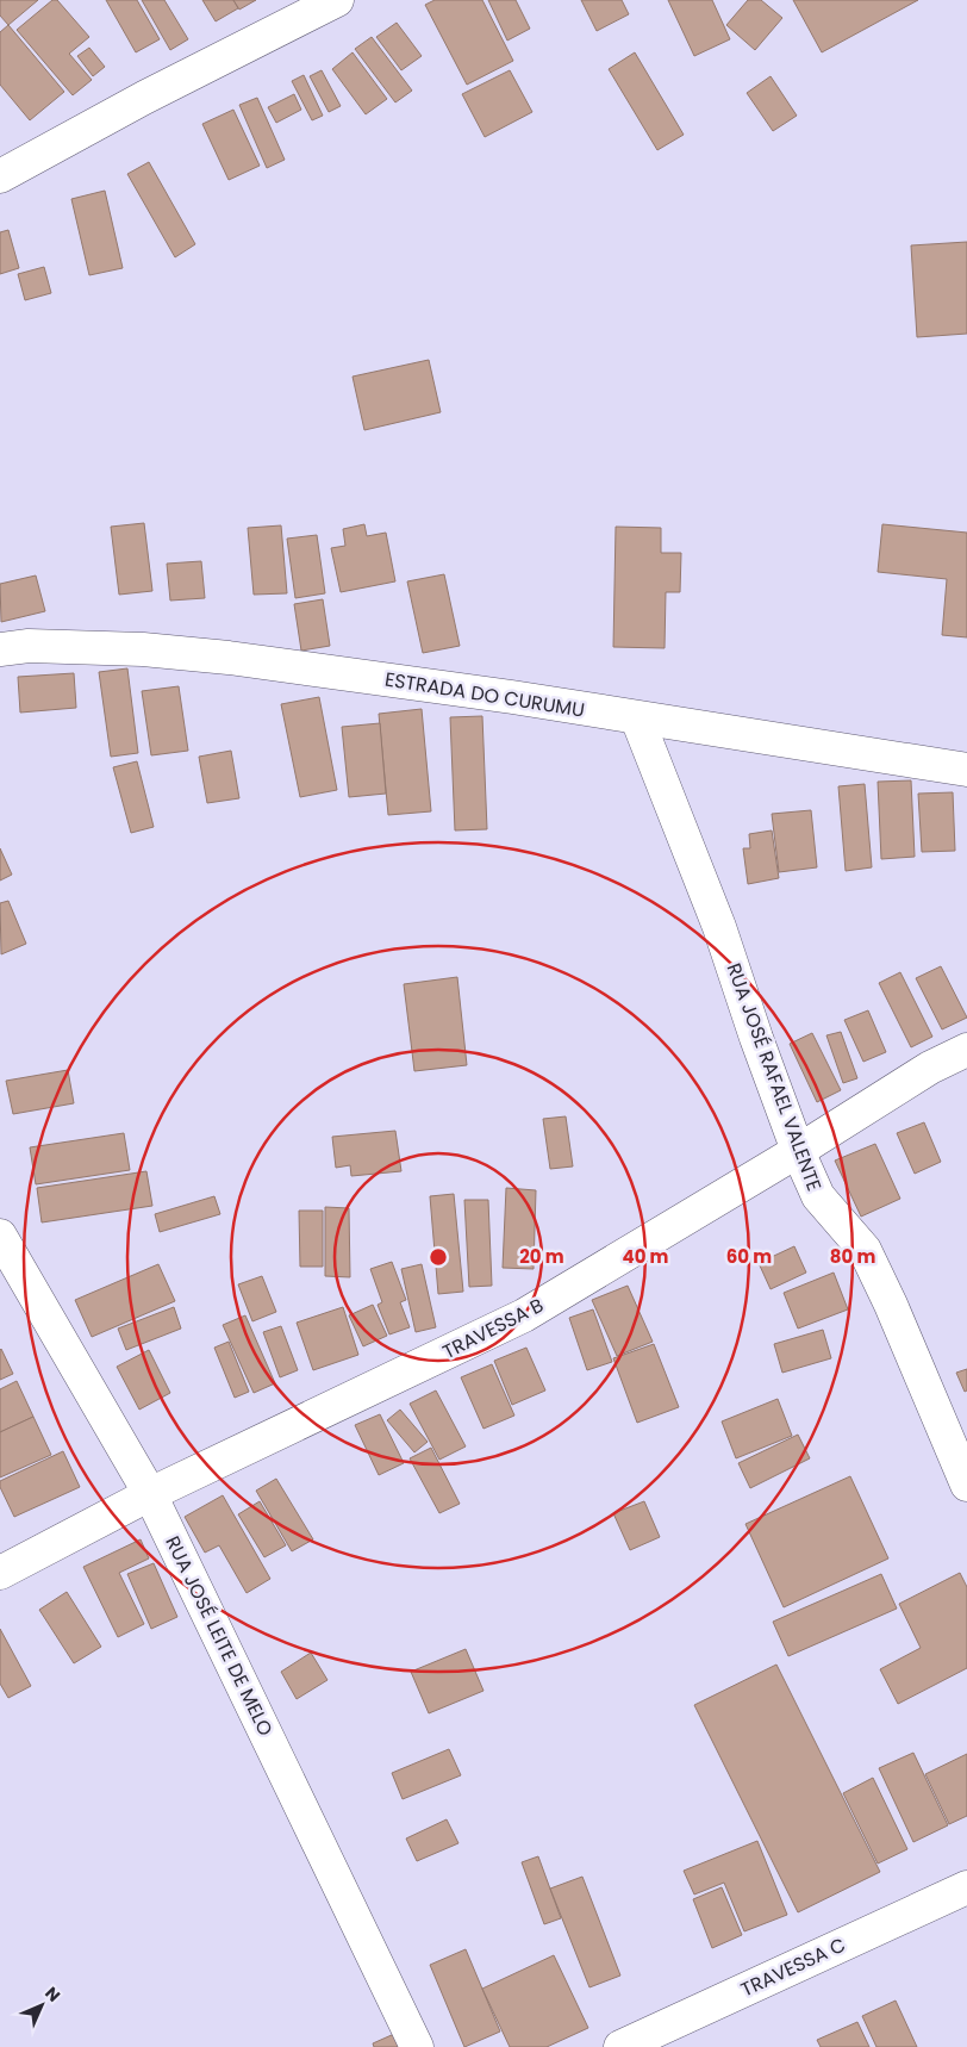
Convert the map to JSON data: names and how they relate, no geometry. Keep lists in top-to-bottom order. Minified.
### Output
{"streets":{"street":["ESTRADA DO CURUMU","RUA JOSÉ RAFAEL VALENTE","TRAVESSA B","RUA JOSÉ LEITE DE MELO","TRAVESSA C"]},"crossings":[["ESTRADA DO CURUMU","RUA JOSÉ RAFAEL VALENTE"],["RUA JOSÉ RAFAEL VALENTE","TRAVESSA B"],["TRAVESSA B","RUA JOSÉ LEITE DE MELO"]],"north":"top right","rings":["20 m","40 m","60 m","80 m"]}
